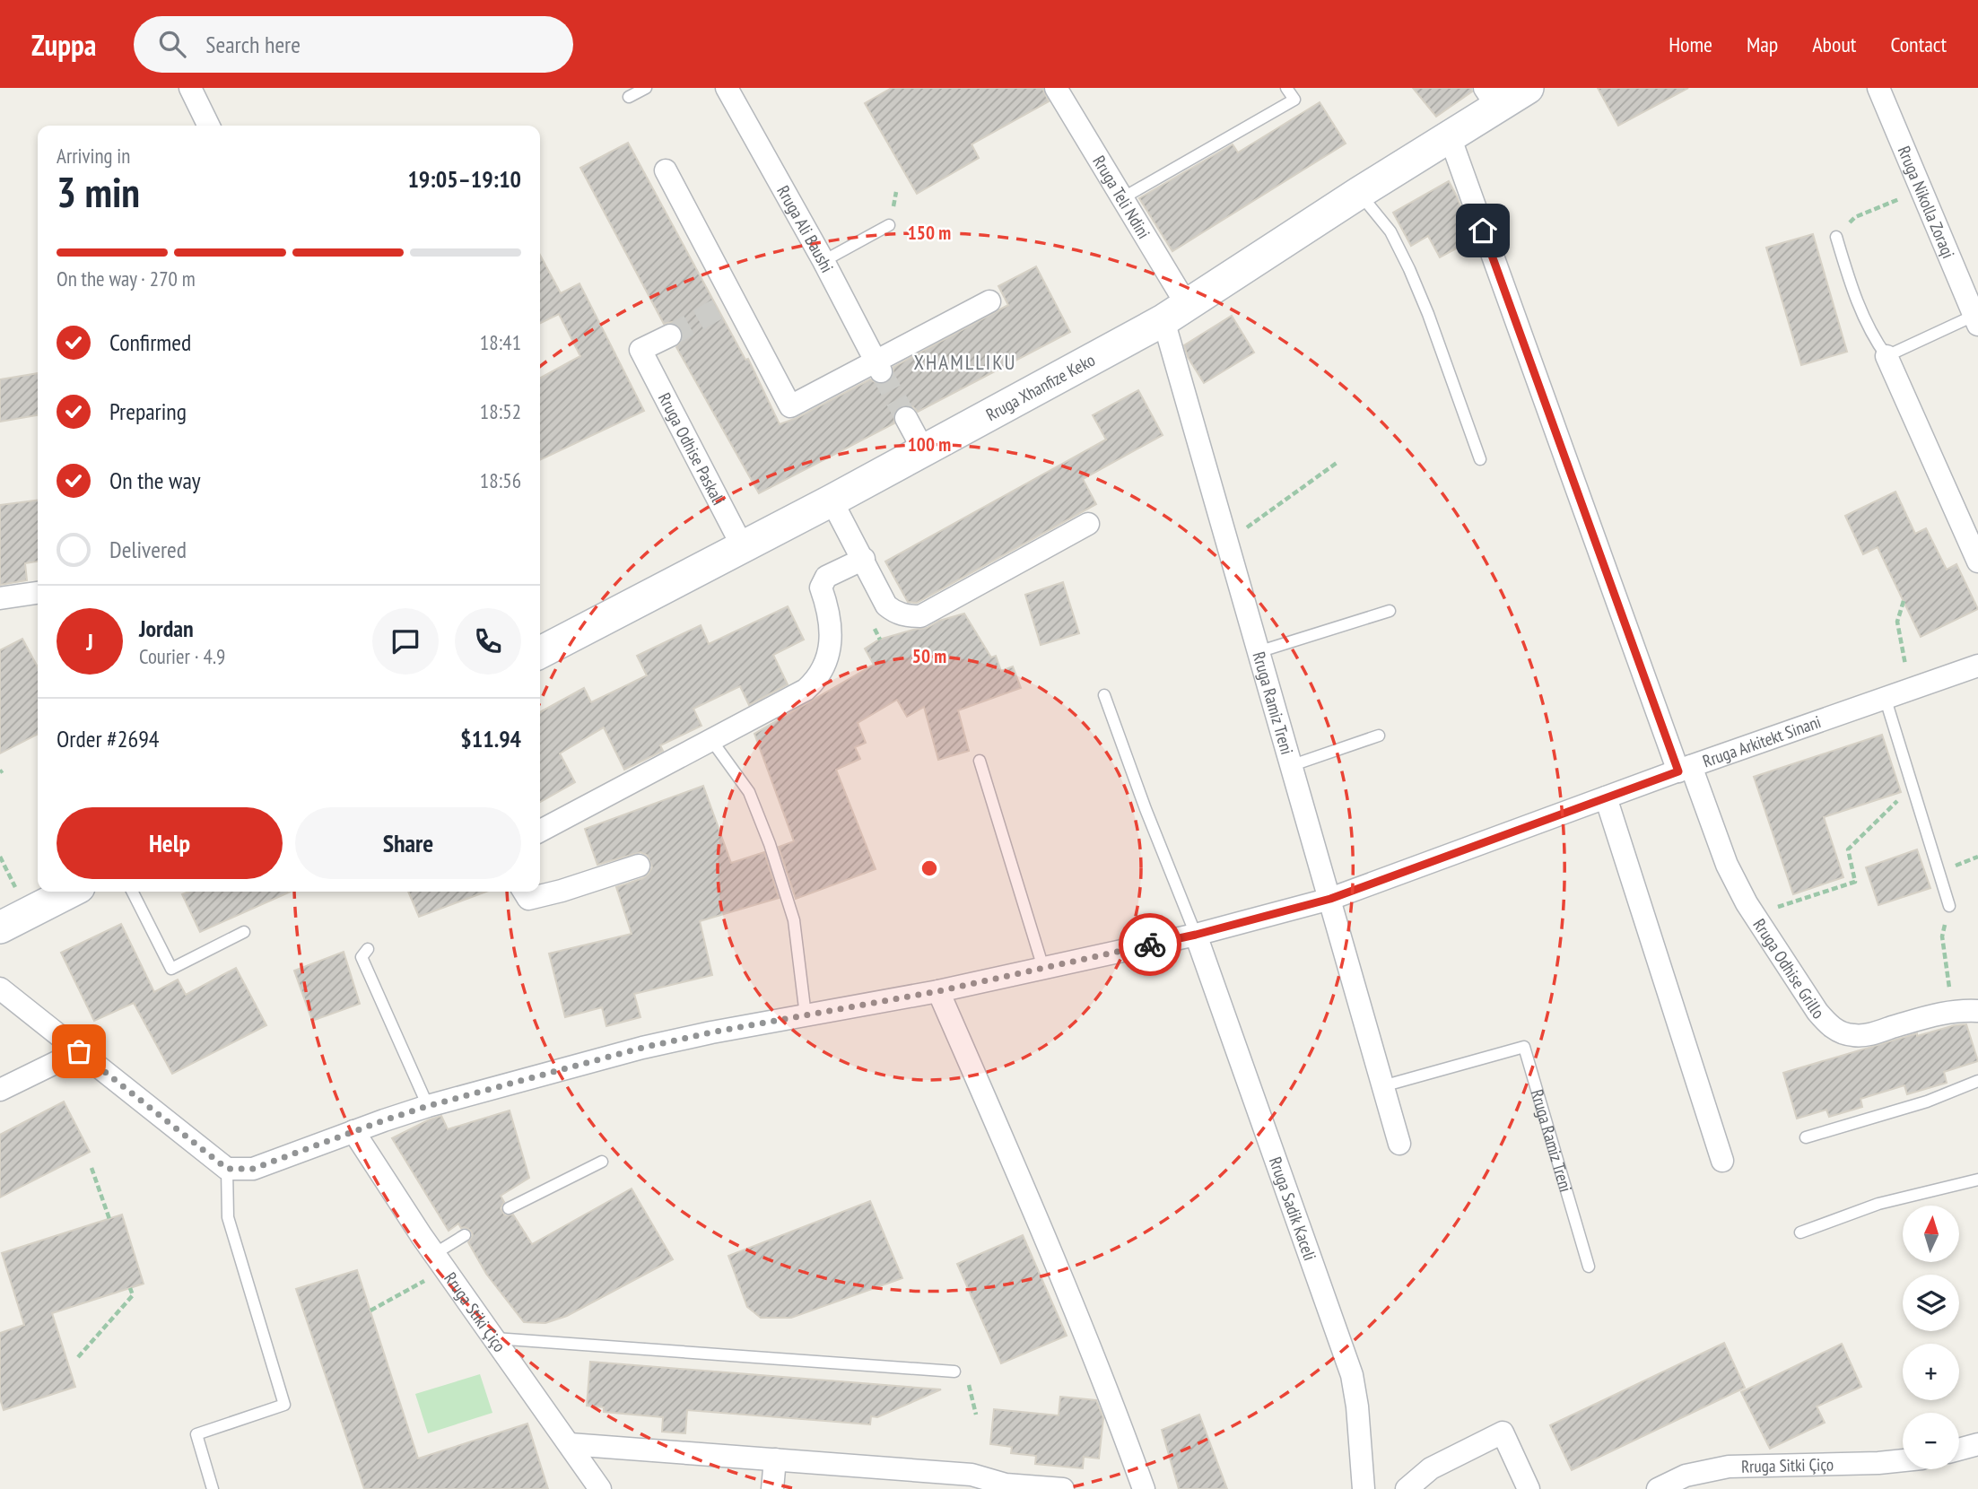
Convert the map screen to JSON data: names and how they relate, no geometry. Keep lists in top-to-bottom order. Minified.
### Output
{"streets":{"main road":["Rruga Xhanfize Keko"],"street":["Rruga Teli Ndini","Rruga Nikolla Zoraqi","Rruga Ali Baushi","Rruga Odhise Paskali","Rruga Ramiz Treni","Rruga Arkitekt Sinani","Rruga Odhise Grillo","Rruga Sadik Kaceli","Rruga Stiki Çiço","Rruga Sitki Çiço"]},"crossings":[["Rruga Teli Ndini","Rruga Xhanfize Keko"],["Rruga Teli Ndini","Rruga Ramiz Treni"],["Rruga Xhanfize Keko","Rruga Odhise Paskali"],["Rruga Xhanfize Keko","Rruga Ramiz Treni"],["Rruga Xhanfize Keko","Rruga Odhise Grillo"],["Rruga Ramiz Treni","Rruga Arkitekt Sinani"],["Rruga Arkitekt Sinani","Rruga Odhise Grillo"],["Rruga Arkitekt Sinani","Rruga Sadik Kaceli"],["Rruga Arkitekt Sinani","Rruga Stiki Çiço"]],"districts":["XHAMLLIKU"],"north":"top","page":{"header":"Zuppa","search":"Search here","nav":["Home","Map","About","Contact"],"heading":["3 min","Arriving in","19:05–19:10"],"panel":["Jordan","Courier · 4.9","Order #2694","$11.94"],"bar":"On the way · 270 m","list":[["Confirmed","18:41"],["Preparing","18:52"],["On the way","18:56"],"Delivered"],"round":"J","buttons":["Help","Share"],"map_buttons":["+","−"]},"rings":["150 m","100 m","50 m"]}
